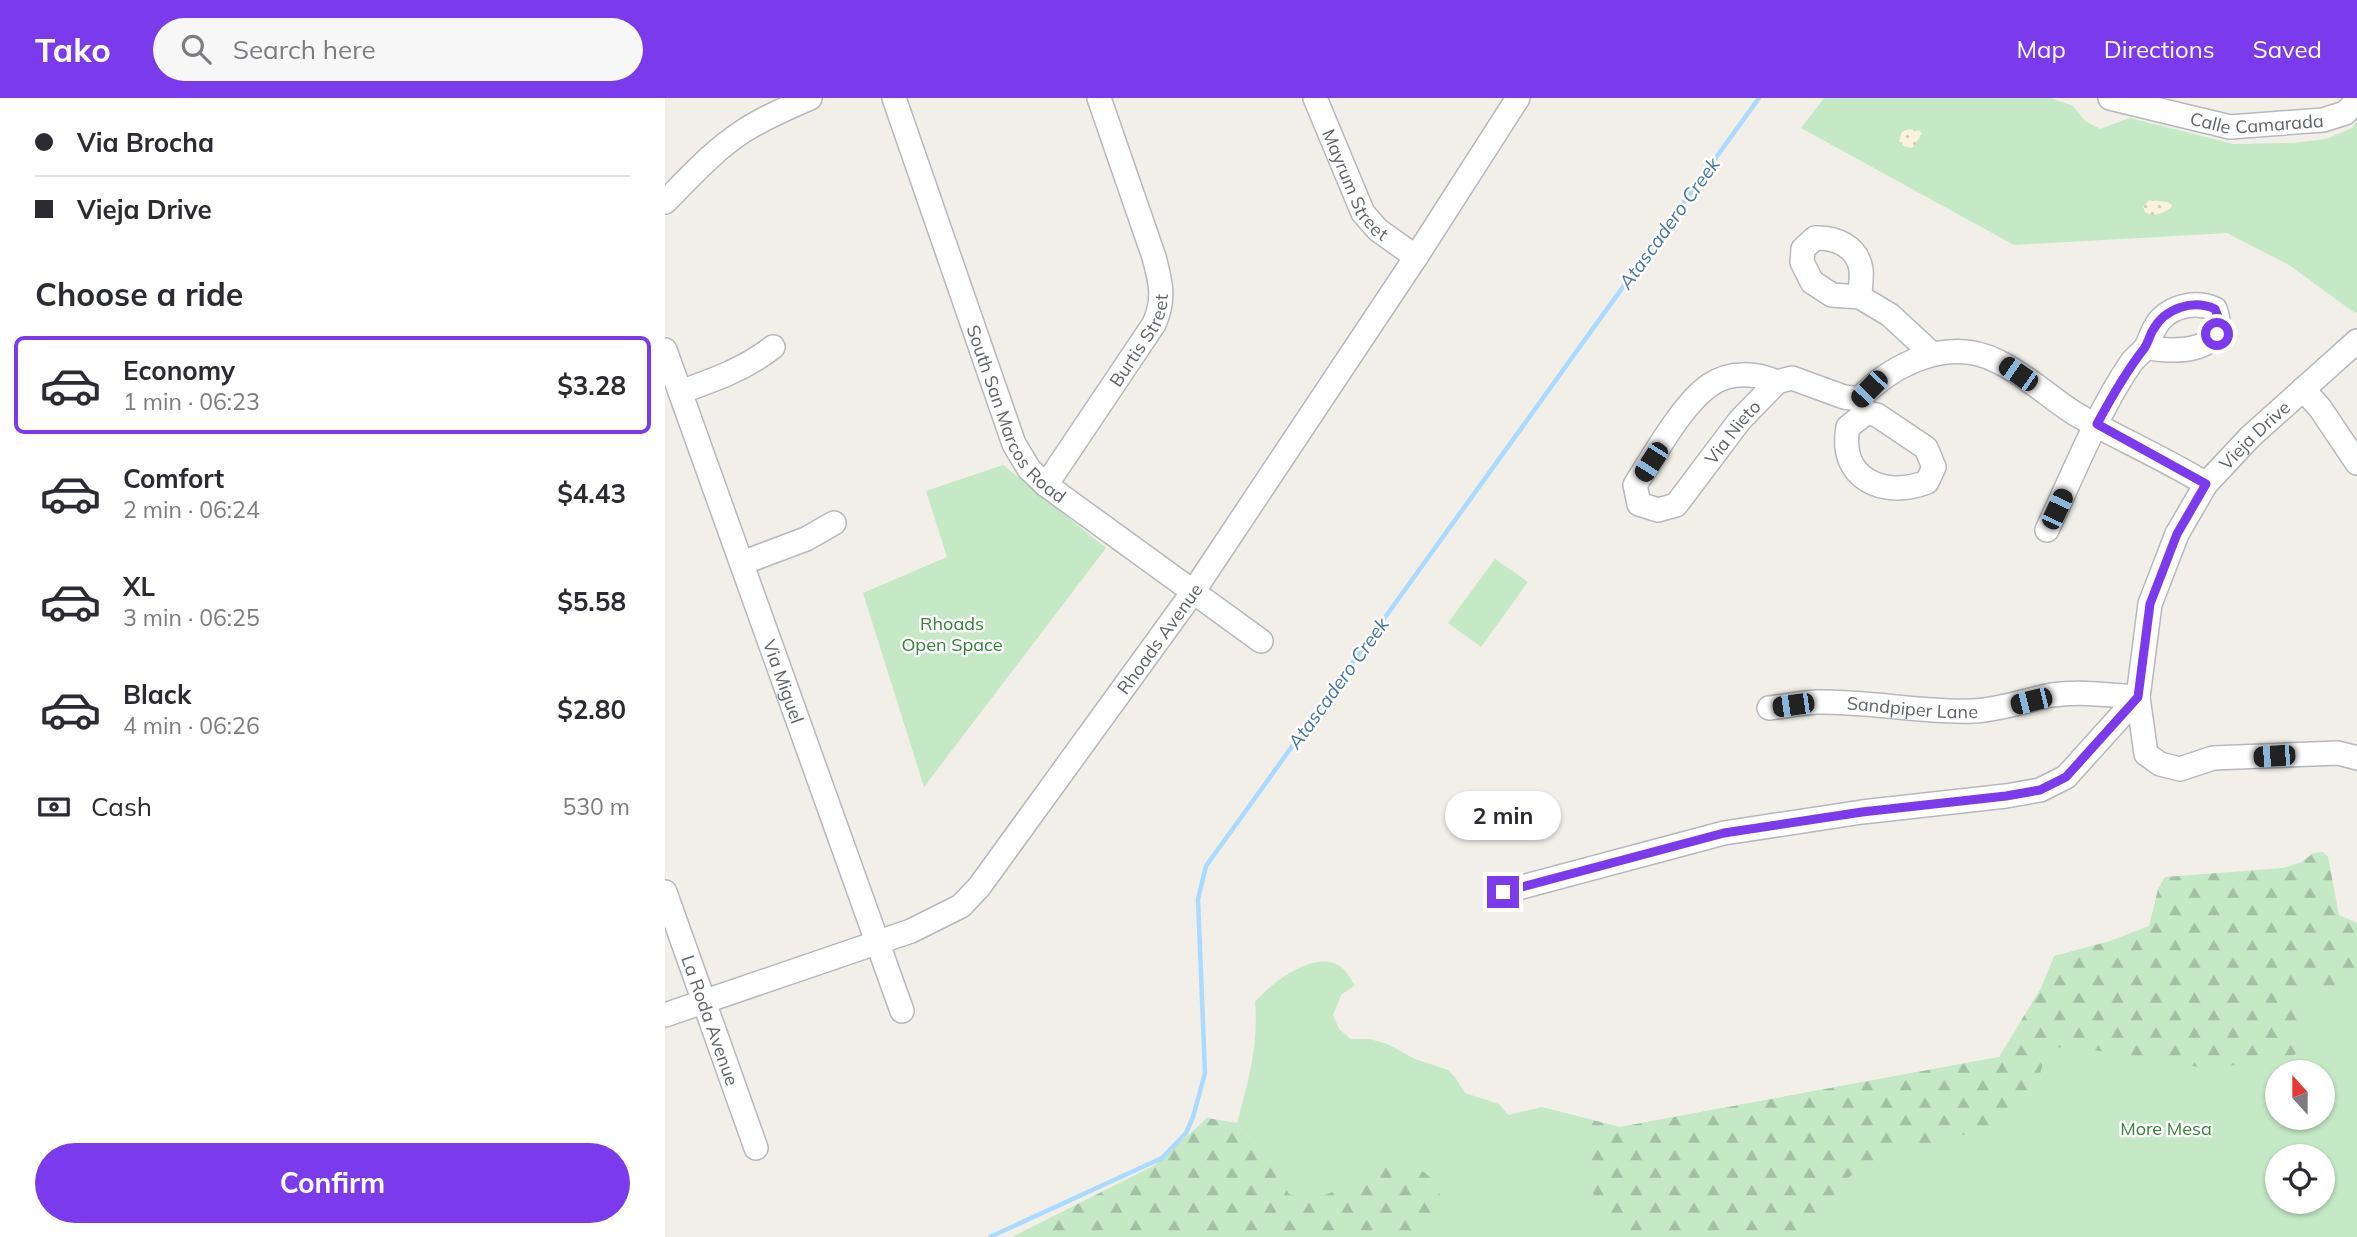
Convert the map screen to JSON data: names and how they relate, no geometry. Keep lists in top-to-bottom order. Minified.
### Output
{"streets":{"street":["Calle Camarada","Mayrum Street","Burtis Street","South San Marcos Road","Via Nieto","Vieja Drive","Rhoads Avenue","Via Miguel","Sandpiper Lane","La Roda Avenue"]},"crossings":[["Mayrum Street","Rhoads Avenue"],["Burtis Street","South San Marcos Road"],["South San Marcos Road","Rhoads Avenue"],["Vieja Drive","Sandpiper Lane"],["Rhoads Avenue","Via Miguel"],["Rhoads Avenue","La Roda Avenue"]],"water":["Atascadero Creek"],"parks":["Rhoads Open Space","More Mesa"],"north":"top","page":{"header":"Tako","search":"Search here","nav":["Map","Directions","Saved"],"banner":["Via Brocha","Vieja Drive"],"heading":"Choose a ride","list":[{"name":"Economy","note":"1 min · 06:23","value":"$3.28"},{"name":"Comfort","note":"2 min · 06:24","value":"$4.43"},{"name":"XL","note":"3 min · 06:25","value":"$5.58"},{"name":"Black","note":"4 min · 06:26","value":"$2.80"}],"pay":["Cash","530 m"],"bubble":"2 min","buttons":"Confirm"}}
